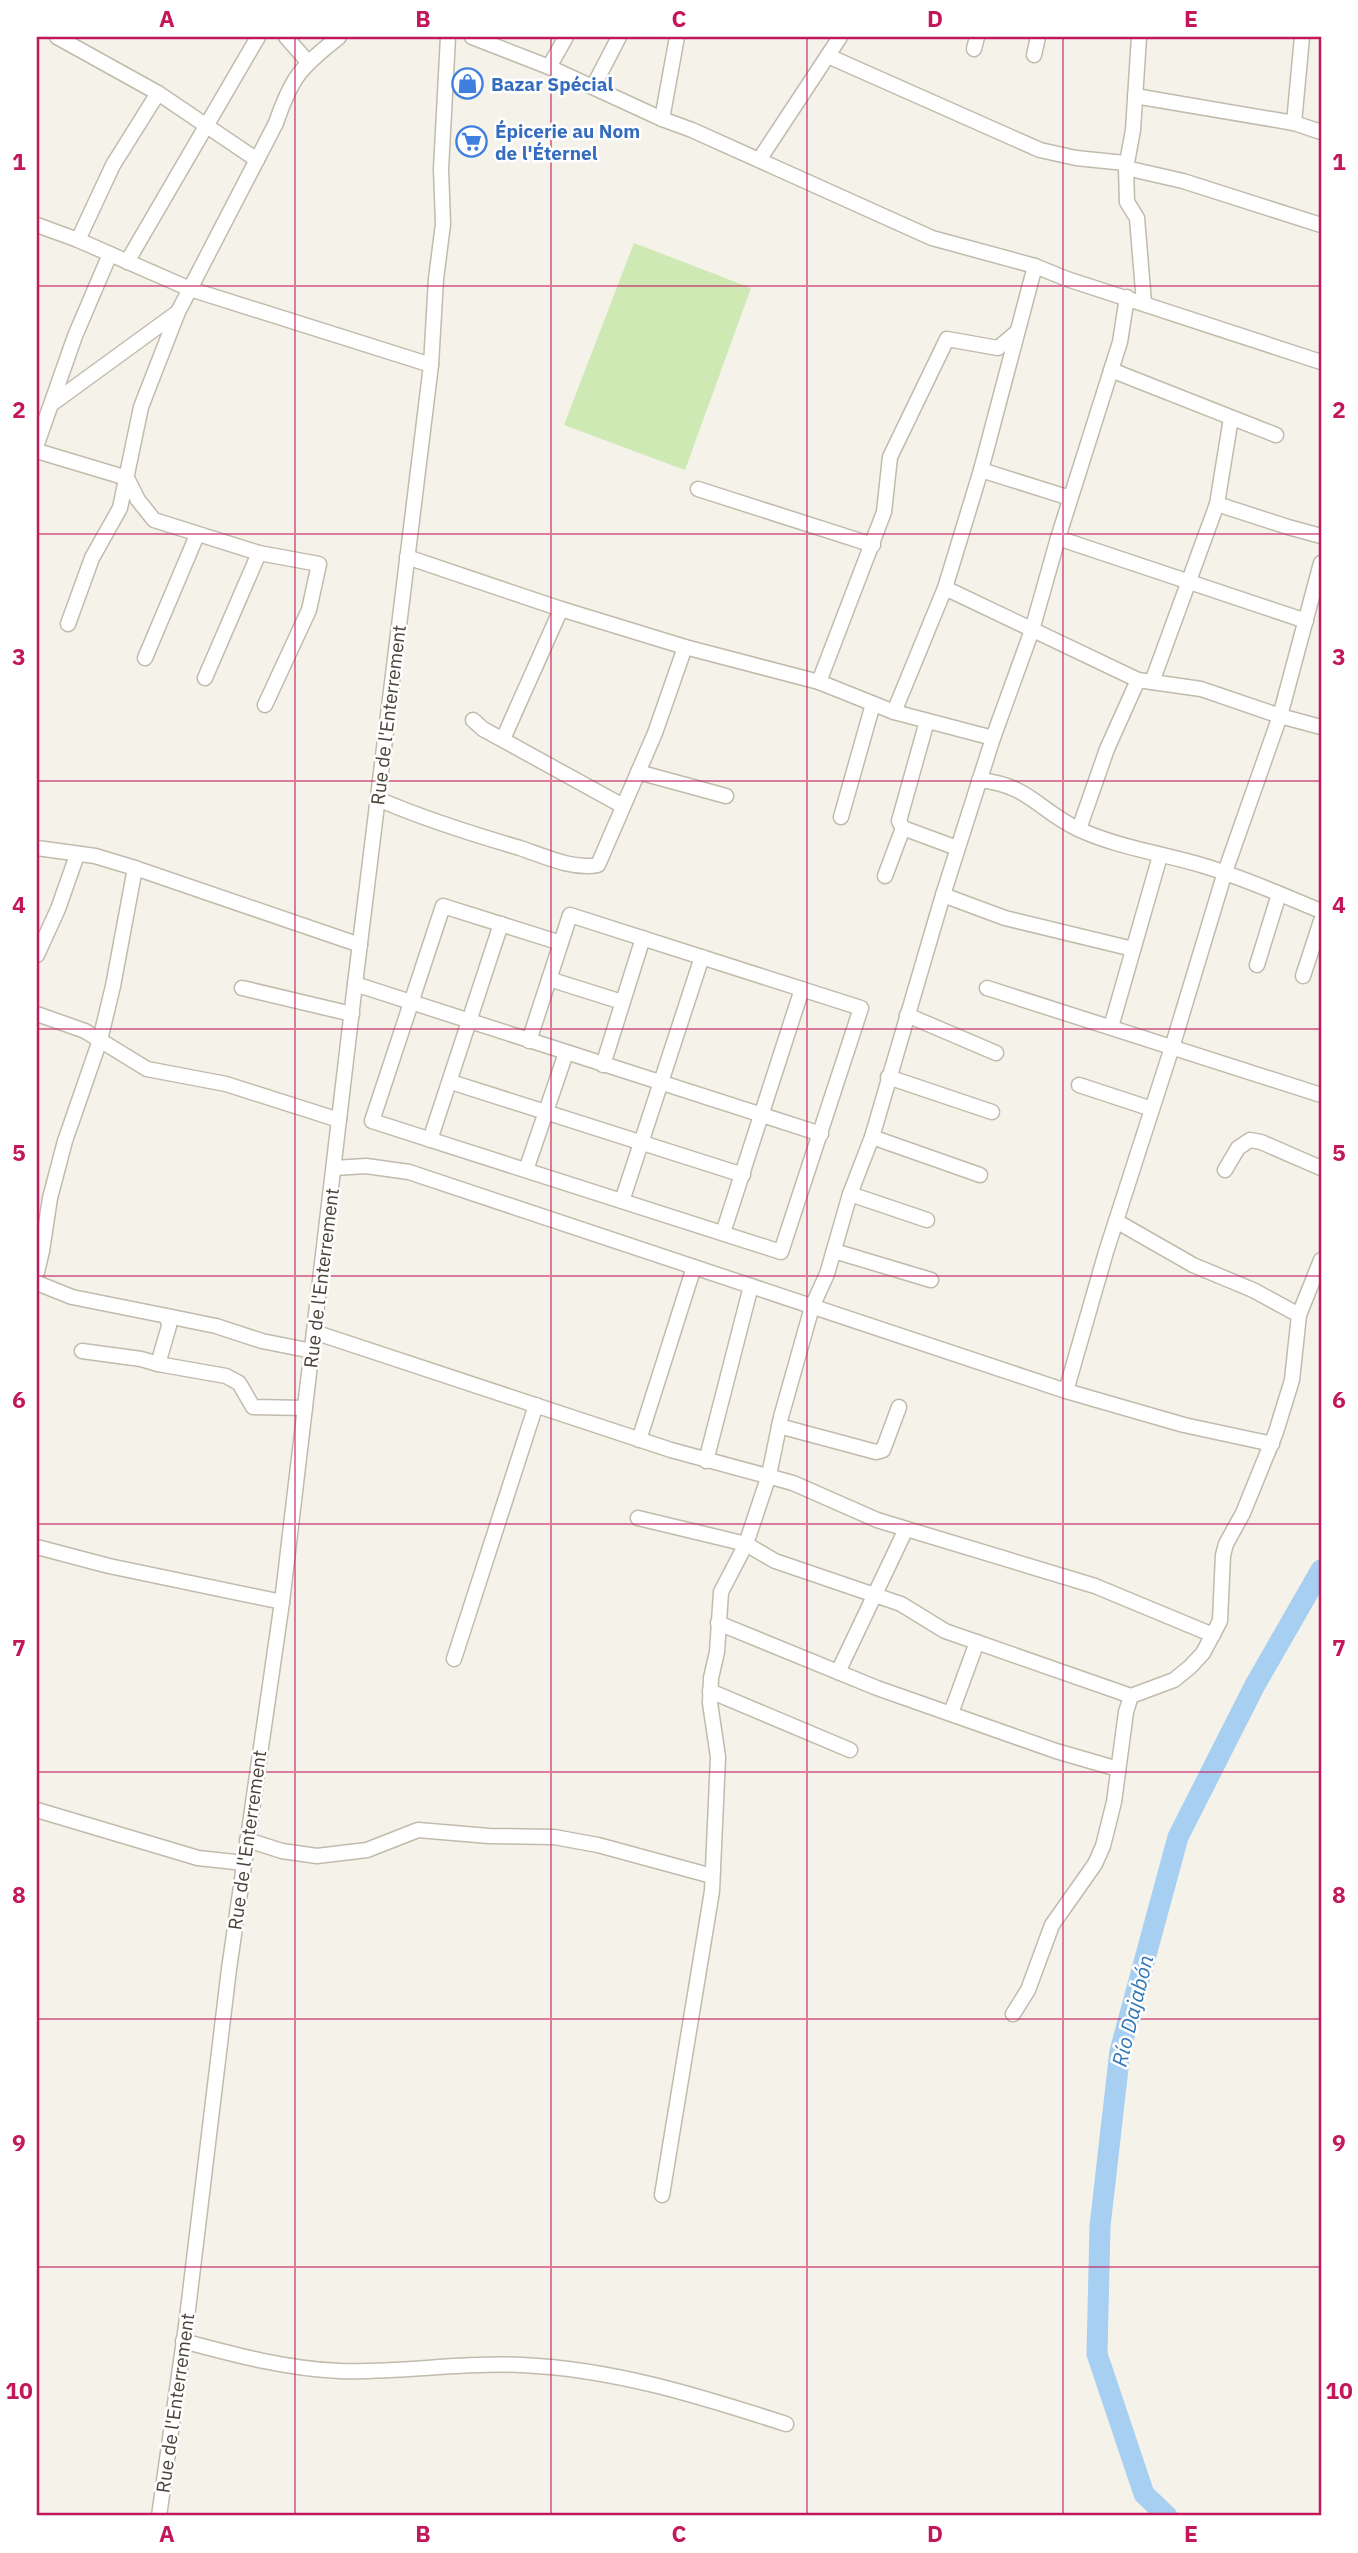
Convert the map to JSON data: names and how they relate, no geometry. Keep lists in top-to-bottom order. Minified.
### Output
{"streets":{"street":["Rue de l'Enterrement"]},"water":["Río Dajabón"],"places":{"shop":["Bazar Spécial"],"supermarket":["Épicerie au Nom de l'Éternel"]},"grid":{"columns":["A","B","C","D","E"],"rows":["1","2","3","4","5","6","7","8","9","10"]}}
